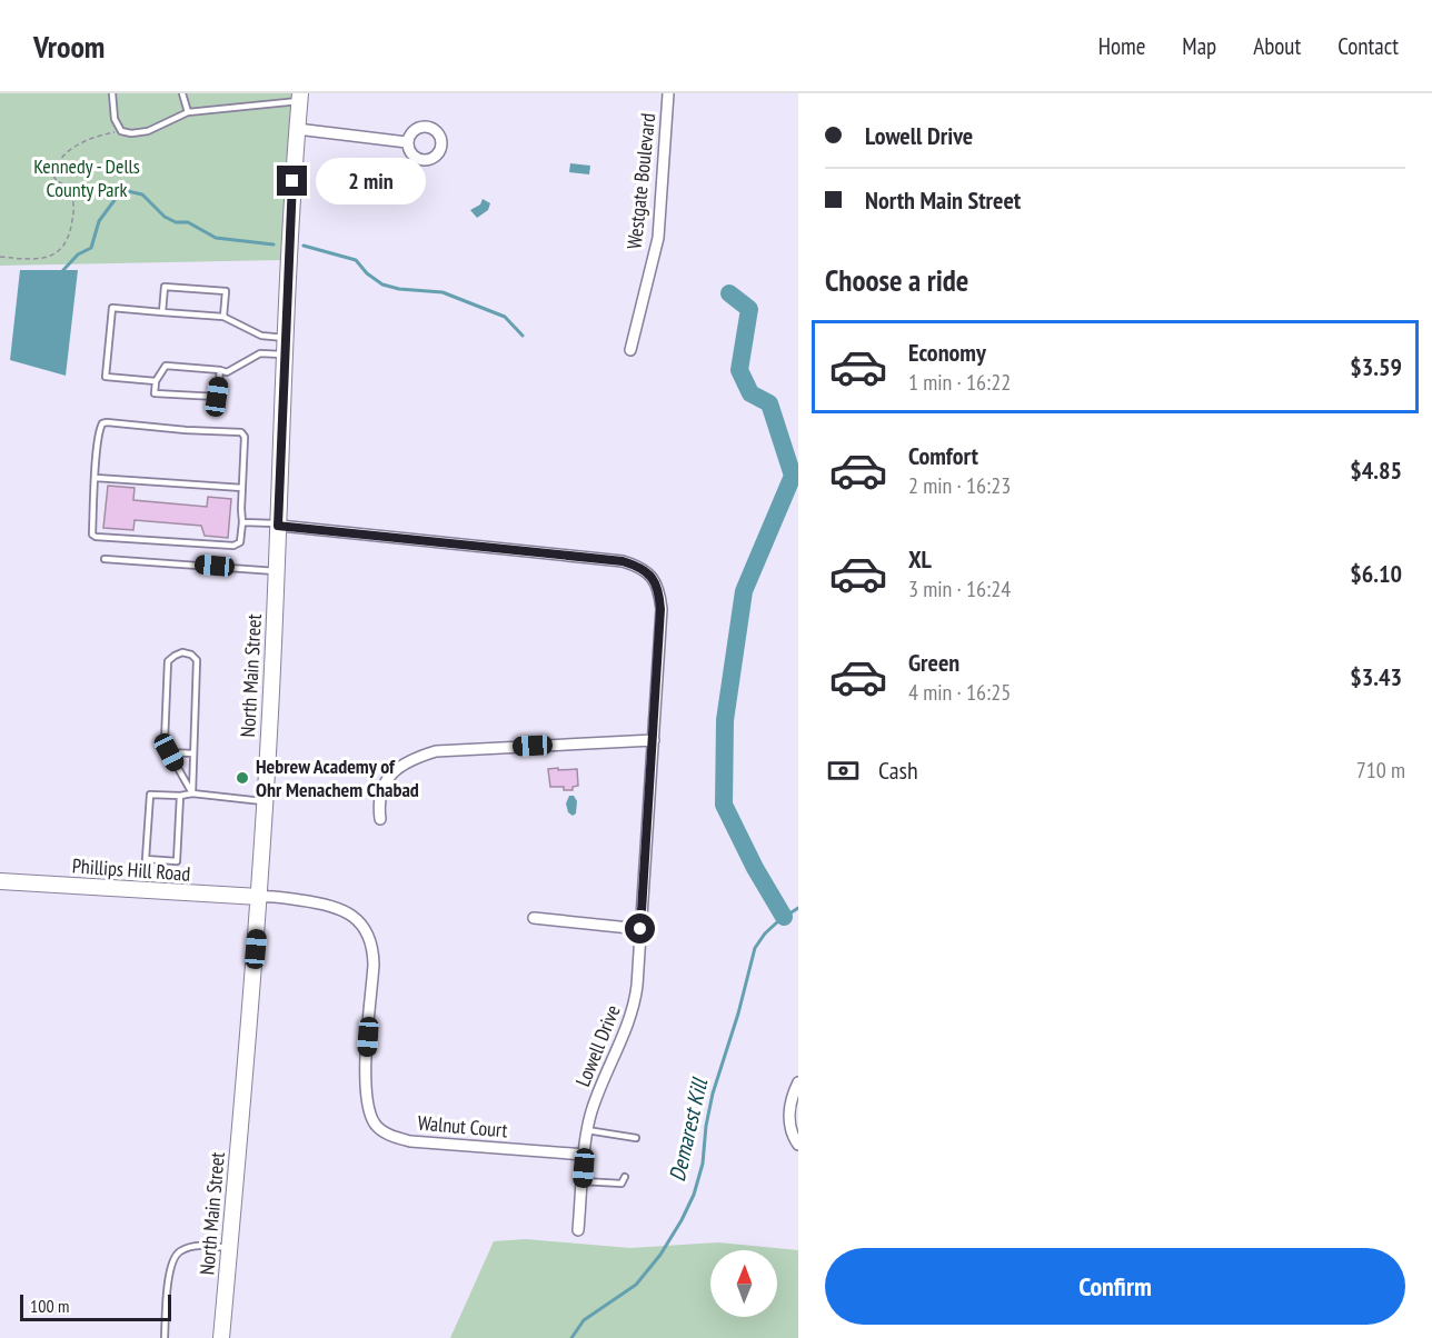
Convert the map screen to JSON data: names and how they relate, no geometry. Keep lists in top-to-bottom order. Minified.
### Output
{"streets":{"street":["Westgate Boulevard","North Main Street","Phillips Hill Road","Lowell Drive","Walnut Court"]},"crossings":[["North Main Street","Phillips Hill Road"],["North Main Street","Lowell Drive"],["North Main Street","Walnut Court"],["Phillips Hill Road","Walnut Court"],["Lowell Drive","Walnut Court"]],"water":["Demarest Kill"],"parks":["Kennedy - Dells County Park"],"places":["Hebrew Academy of Ohr Menachem Chabad"],"scale_bar":"100 m","north":"top","page":{"header":"Vroom","nav":["Home","Map","About","Contact"],"banner":["Lowell Drive","North Main Street"],"bubble":"2 min","heading":"Choose a ride","list":[{"name":"Economy","note":"1 min · 16:22","value":"$3.59"},{"name":"Comfort","note":"2 min · 16:23","value":"$4.85"},{"name":"XL","note":"3 min · 16:24","value":"$6.10"},{"name":"Green","note":"4 min · 16:25","value":"$3.43"}],"pay":["Cash","710 m"],"buttons":"Confirm","scale":"100 m"}}
